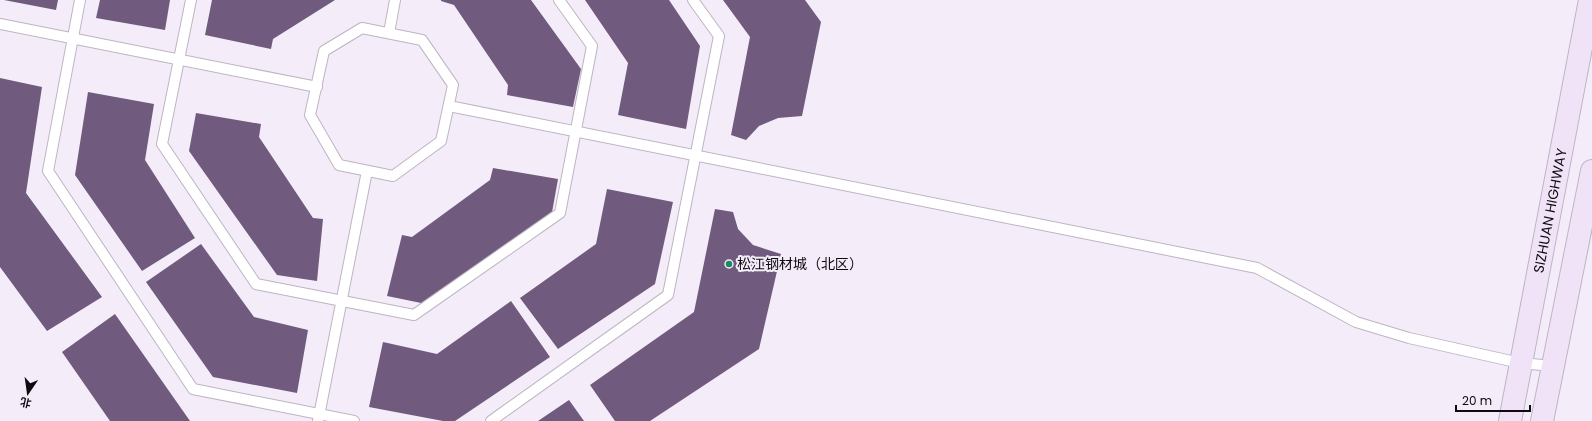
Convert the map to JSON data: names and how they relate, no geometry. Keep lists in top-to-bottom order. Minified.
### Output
{"streets":{"main road":["SIZHUAN HIGHWAY"]},"places":["松江钢材城（北区）"],"scale_bar":"20 m","north":"bottom"}
